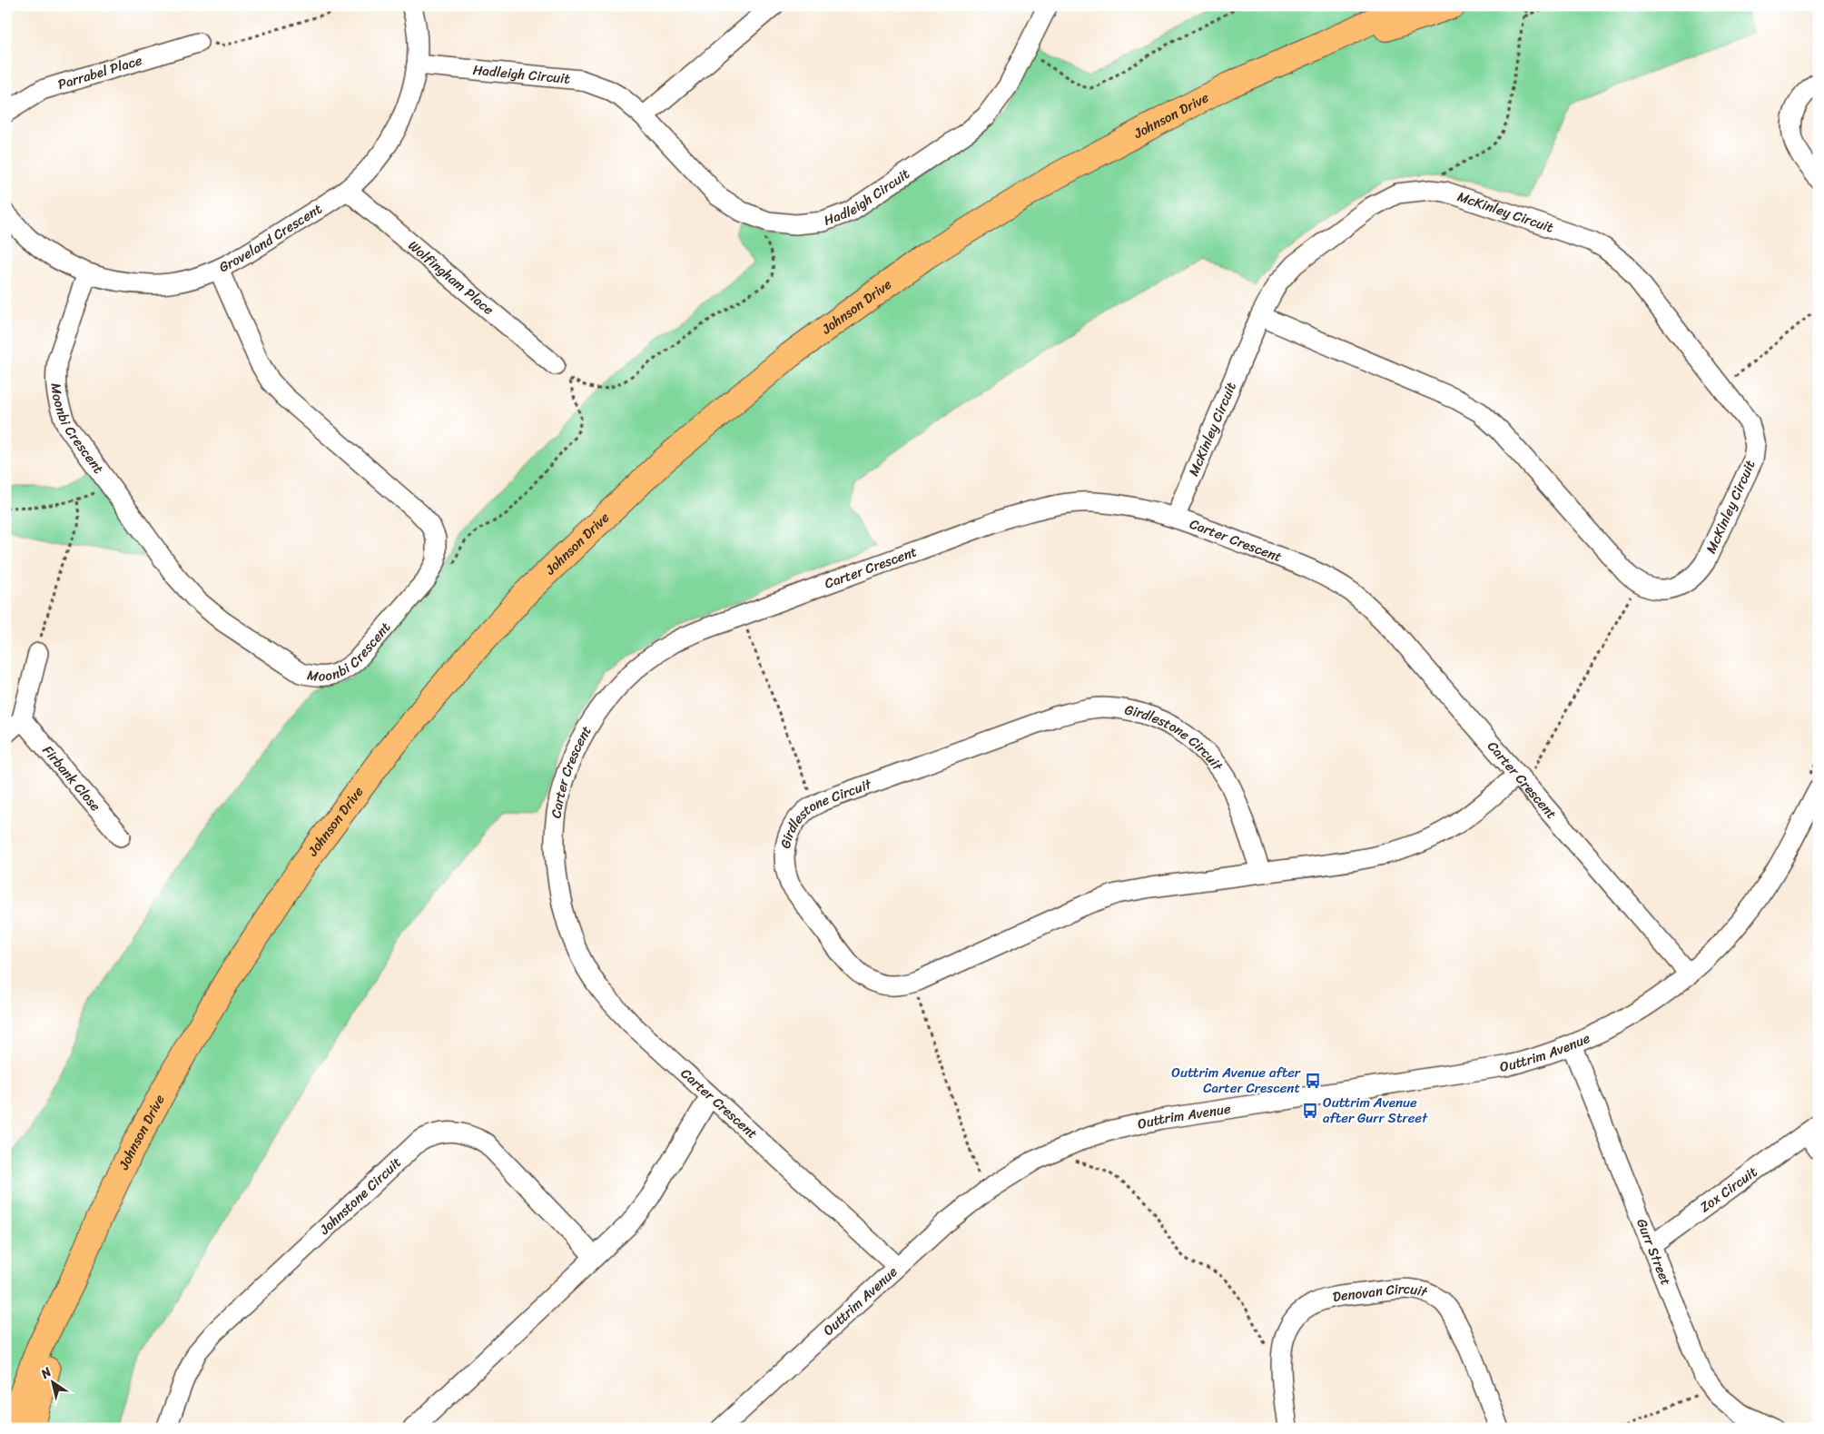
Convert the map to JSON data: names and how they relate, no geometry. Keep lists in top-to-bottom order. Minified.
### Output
{"streets":{"main road":["Johnson Drive"],"street":["Parrabel Place","Hadleigh Circuit","McKinley Circuit","Groveland Crescent","Wolfingham Place","Moonbi Crescent","Carter Crescent","Girdlestone Circuit","Firbank Close","Outtrim Avenue","Zox Circuit","Johnstone Circuit","Gurr Street","Denovan Circuit"]},"crossings":[["Hadleigh Circuit","Groveland Crescent"],["McKinley Circuit","Carter Crescent"],["Groveland Crescent","Wolfingham Place"],["Groveland Crescent","Moonbi Crescent"],["Carter Crescent","Girdlestone Circuit"],["Carter Crescent","Outtrim Avenue"],["Outtrim Avenue","Gurr Street"],["Zox Circuit","Gurr Street"]],"places":{"bus stop":["Outtrim Avenue after Carter Crescent","Outtrim Avenue after Gurr Street"]},"north":"top left"}
